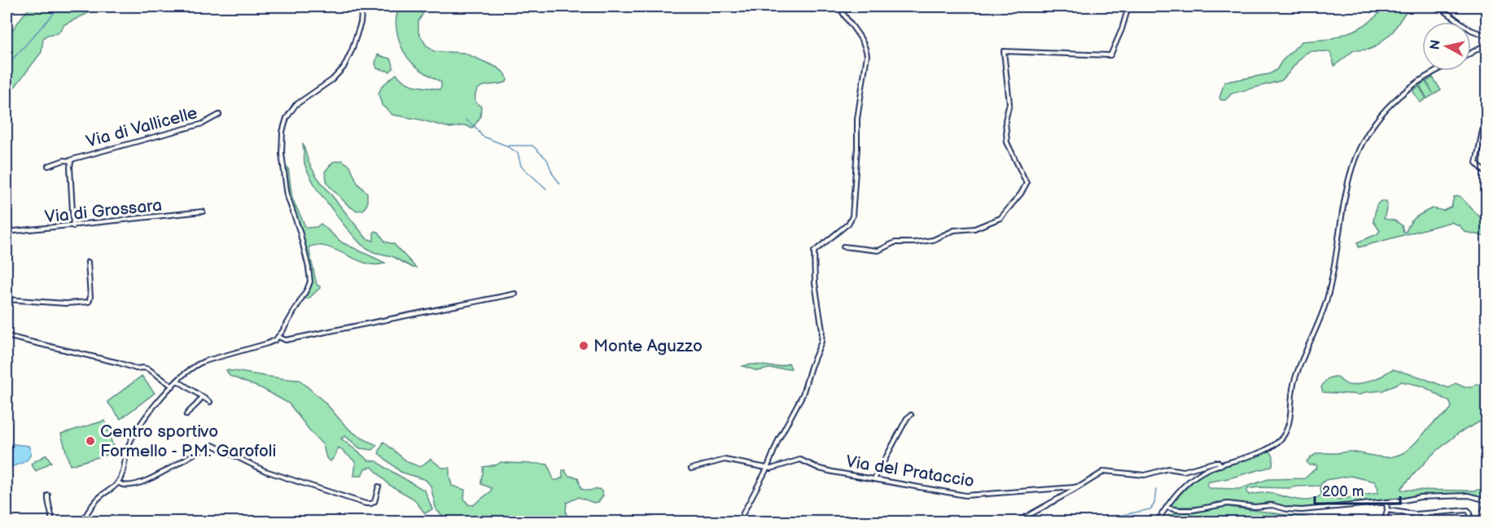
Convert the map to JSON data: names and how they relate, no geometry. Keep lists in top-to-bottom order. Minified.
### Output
{"streets":{"street":["Via di Vallicelle","Via di Grossara","Via del Prataccio"]},"crossings":[["Via di Vallicelle","Via di Grossara"]],"places":["Monte Aguzzo","Centro sportivo Formello - P.M. Garofoli"],"scale_bar":"200 m","north":"left"}
